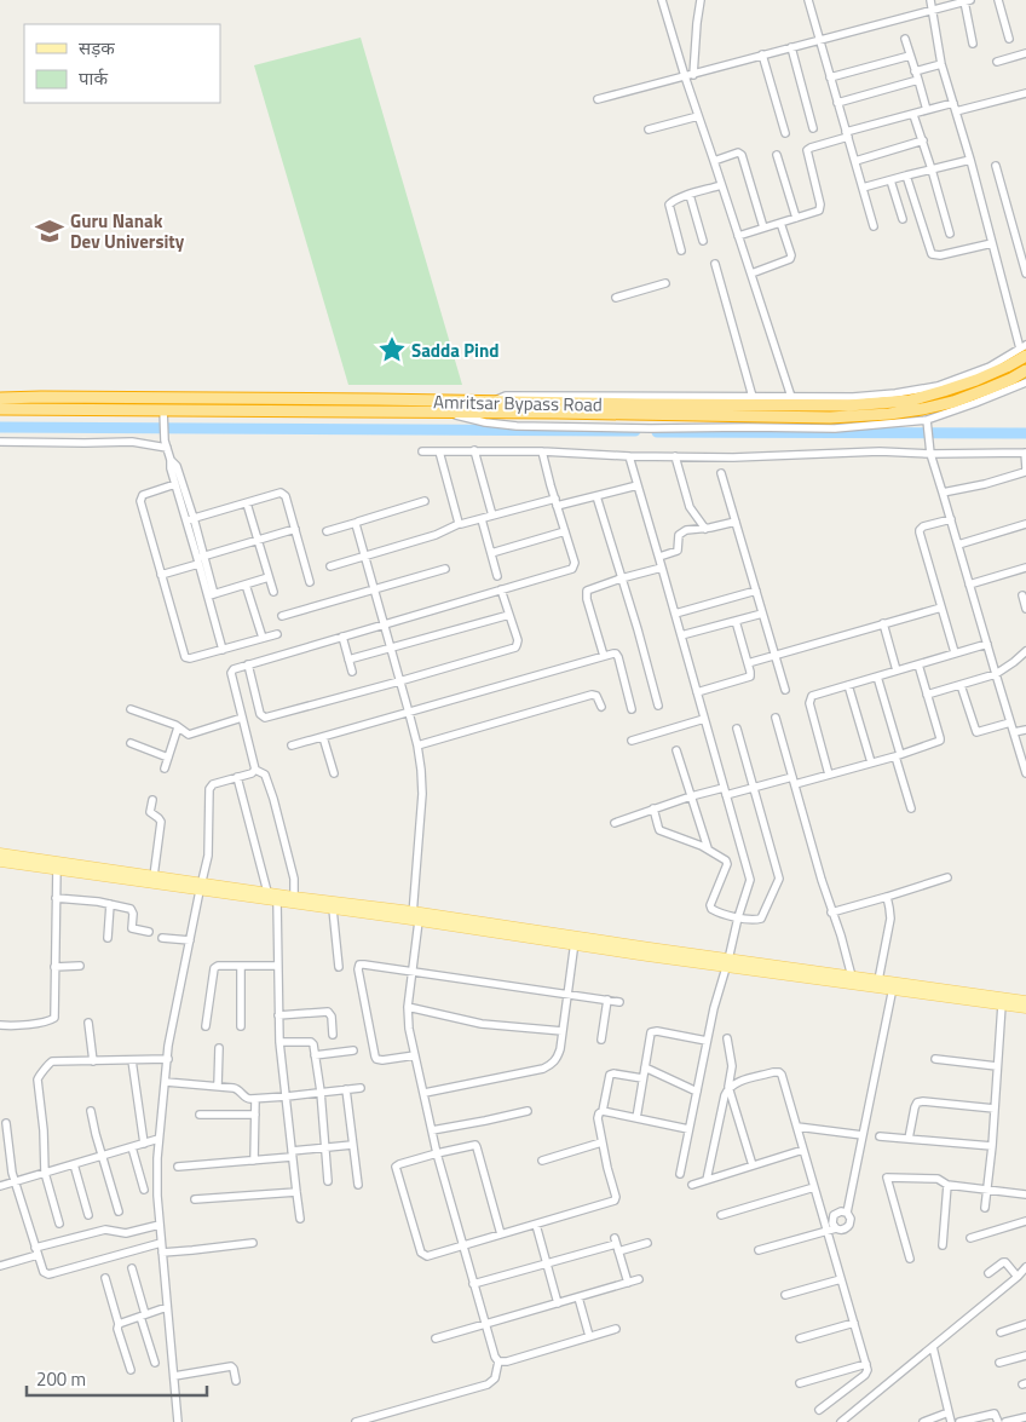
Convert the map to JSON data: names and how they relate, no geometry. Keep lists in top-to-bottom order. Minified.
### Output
{"streets":{"highway":["Amritsar Bypass Road"]},"places":{"school or university":["Guru Nanak Dev University"],"place":["Sadda Pind"]},"legend":["सड़क","पार्क"],"scale_bar":"200 m"}
